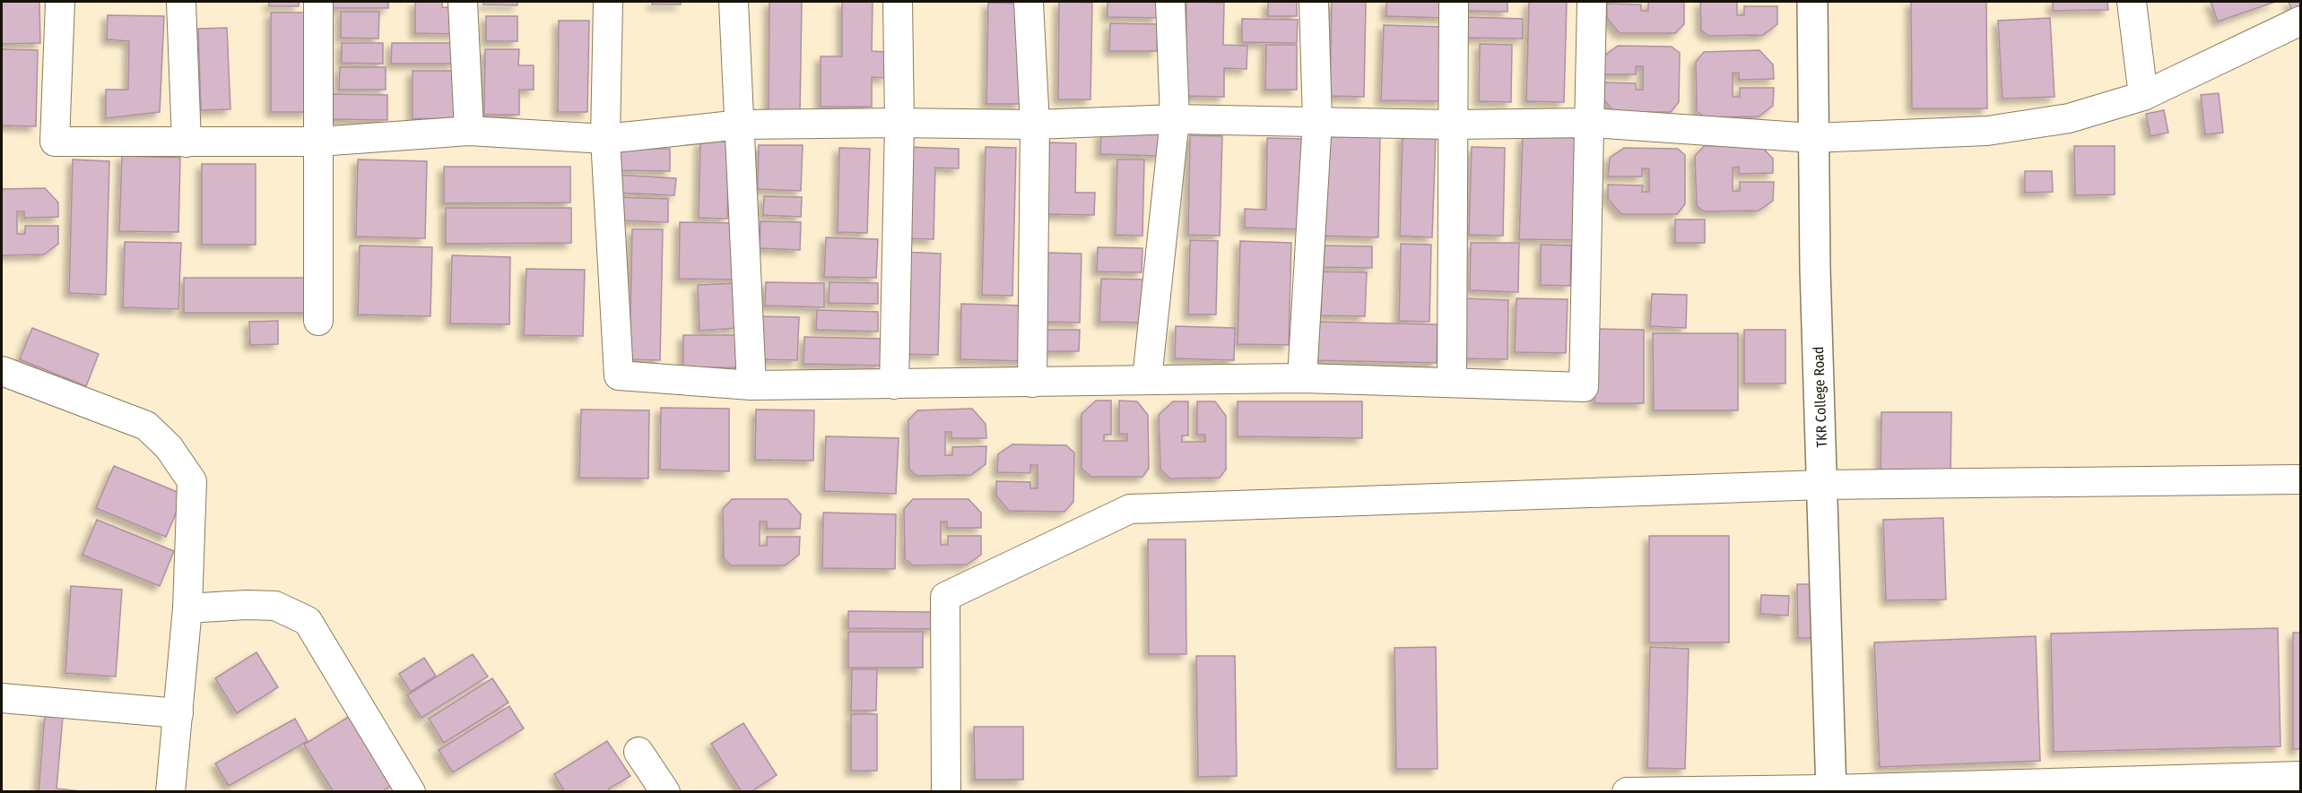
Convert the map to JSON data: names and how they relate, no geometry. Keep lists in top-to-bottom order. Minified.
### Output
{"streets":{"street":["TKR College Road"]}}
